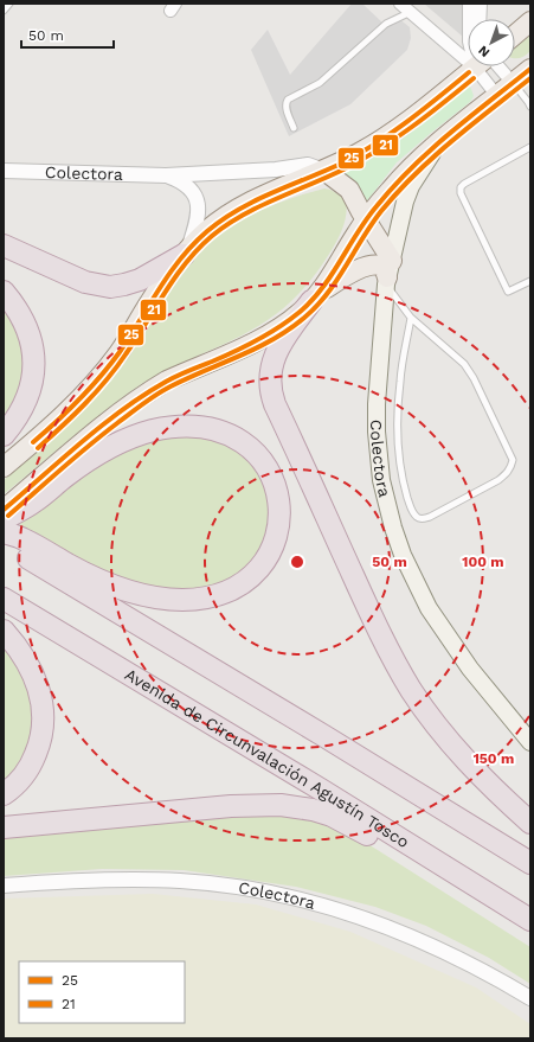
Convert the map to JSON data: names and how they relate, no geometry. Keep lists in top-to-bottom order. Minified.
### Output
{"streets":{"highway":["Avenida de Circunvalación Agustín Tosco"],"main road":["Colectora"]},"lines":["transit line 25","transit line 21"],"legend":["25","21"],"scale_bar":"50 m","north":"bottom left","rings":["50 m","100 m","150 m"]}
